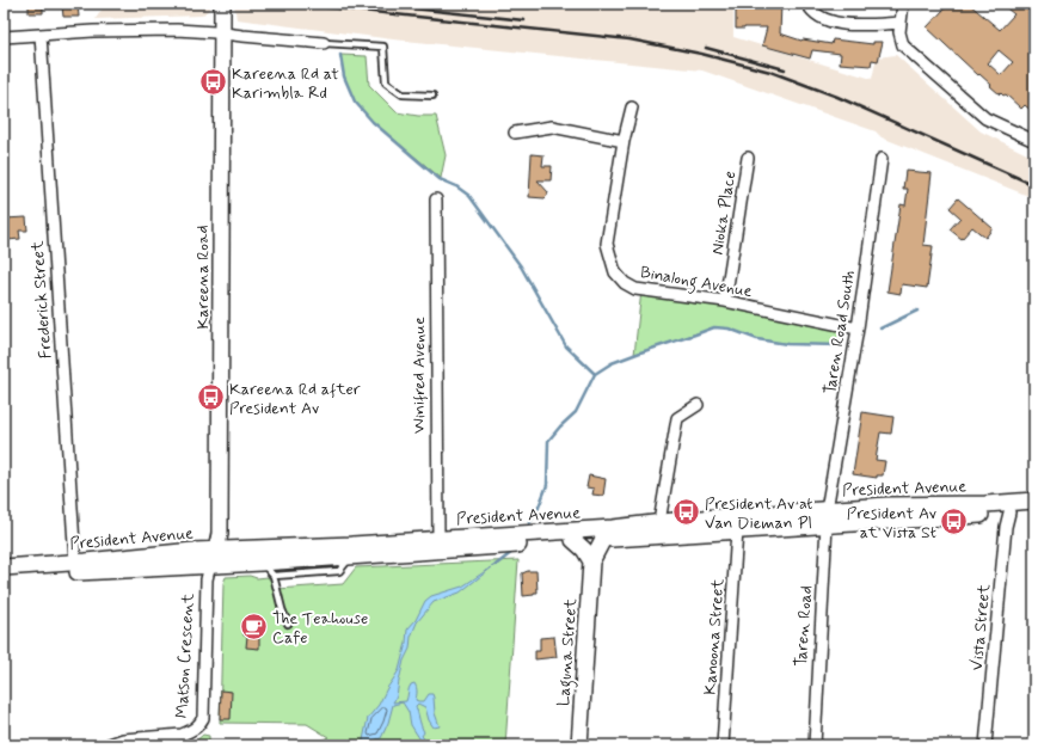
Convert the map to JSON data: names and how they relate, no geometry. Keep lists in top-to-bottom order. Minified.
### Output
{"streets":{"main road":["Kareena Road","President Avenue","Laguna Street","Matson Crescent"],"street":["Nioka Place","Binalong Avenue","Frederick Street","Taren Road South","Winifred Avenue","Taren Road","Vista Street","Kanoona Street"]},"crossings":[["Nioka Place","Binalong Avenue"],["Kareena Road","President Avenue"],["Kareena Road","Matson Crescent"],["Binalong Avenue","Taren Road South"],["Frederick Street","President Avenue"],["Taren Road South","President Avenue"],["Taren Road South","Taren Road"],["Winifred Avenue","President Avenue"],["President Avenue","Taren Road"],["President Avenue","Vista Street"],["President Avenue","Kanoona Street"],["President Avenue","Laguna Street"],["President Avenue","Matson Crescent"]],"places":{"bus stop":["Kareena Rd at Karimbla Rd","Kareena Rd after President Av","President Av at Van Dieman Pl","President Av at Vista St"],"cafe":["The Teahouse Cafe"]}}
